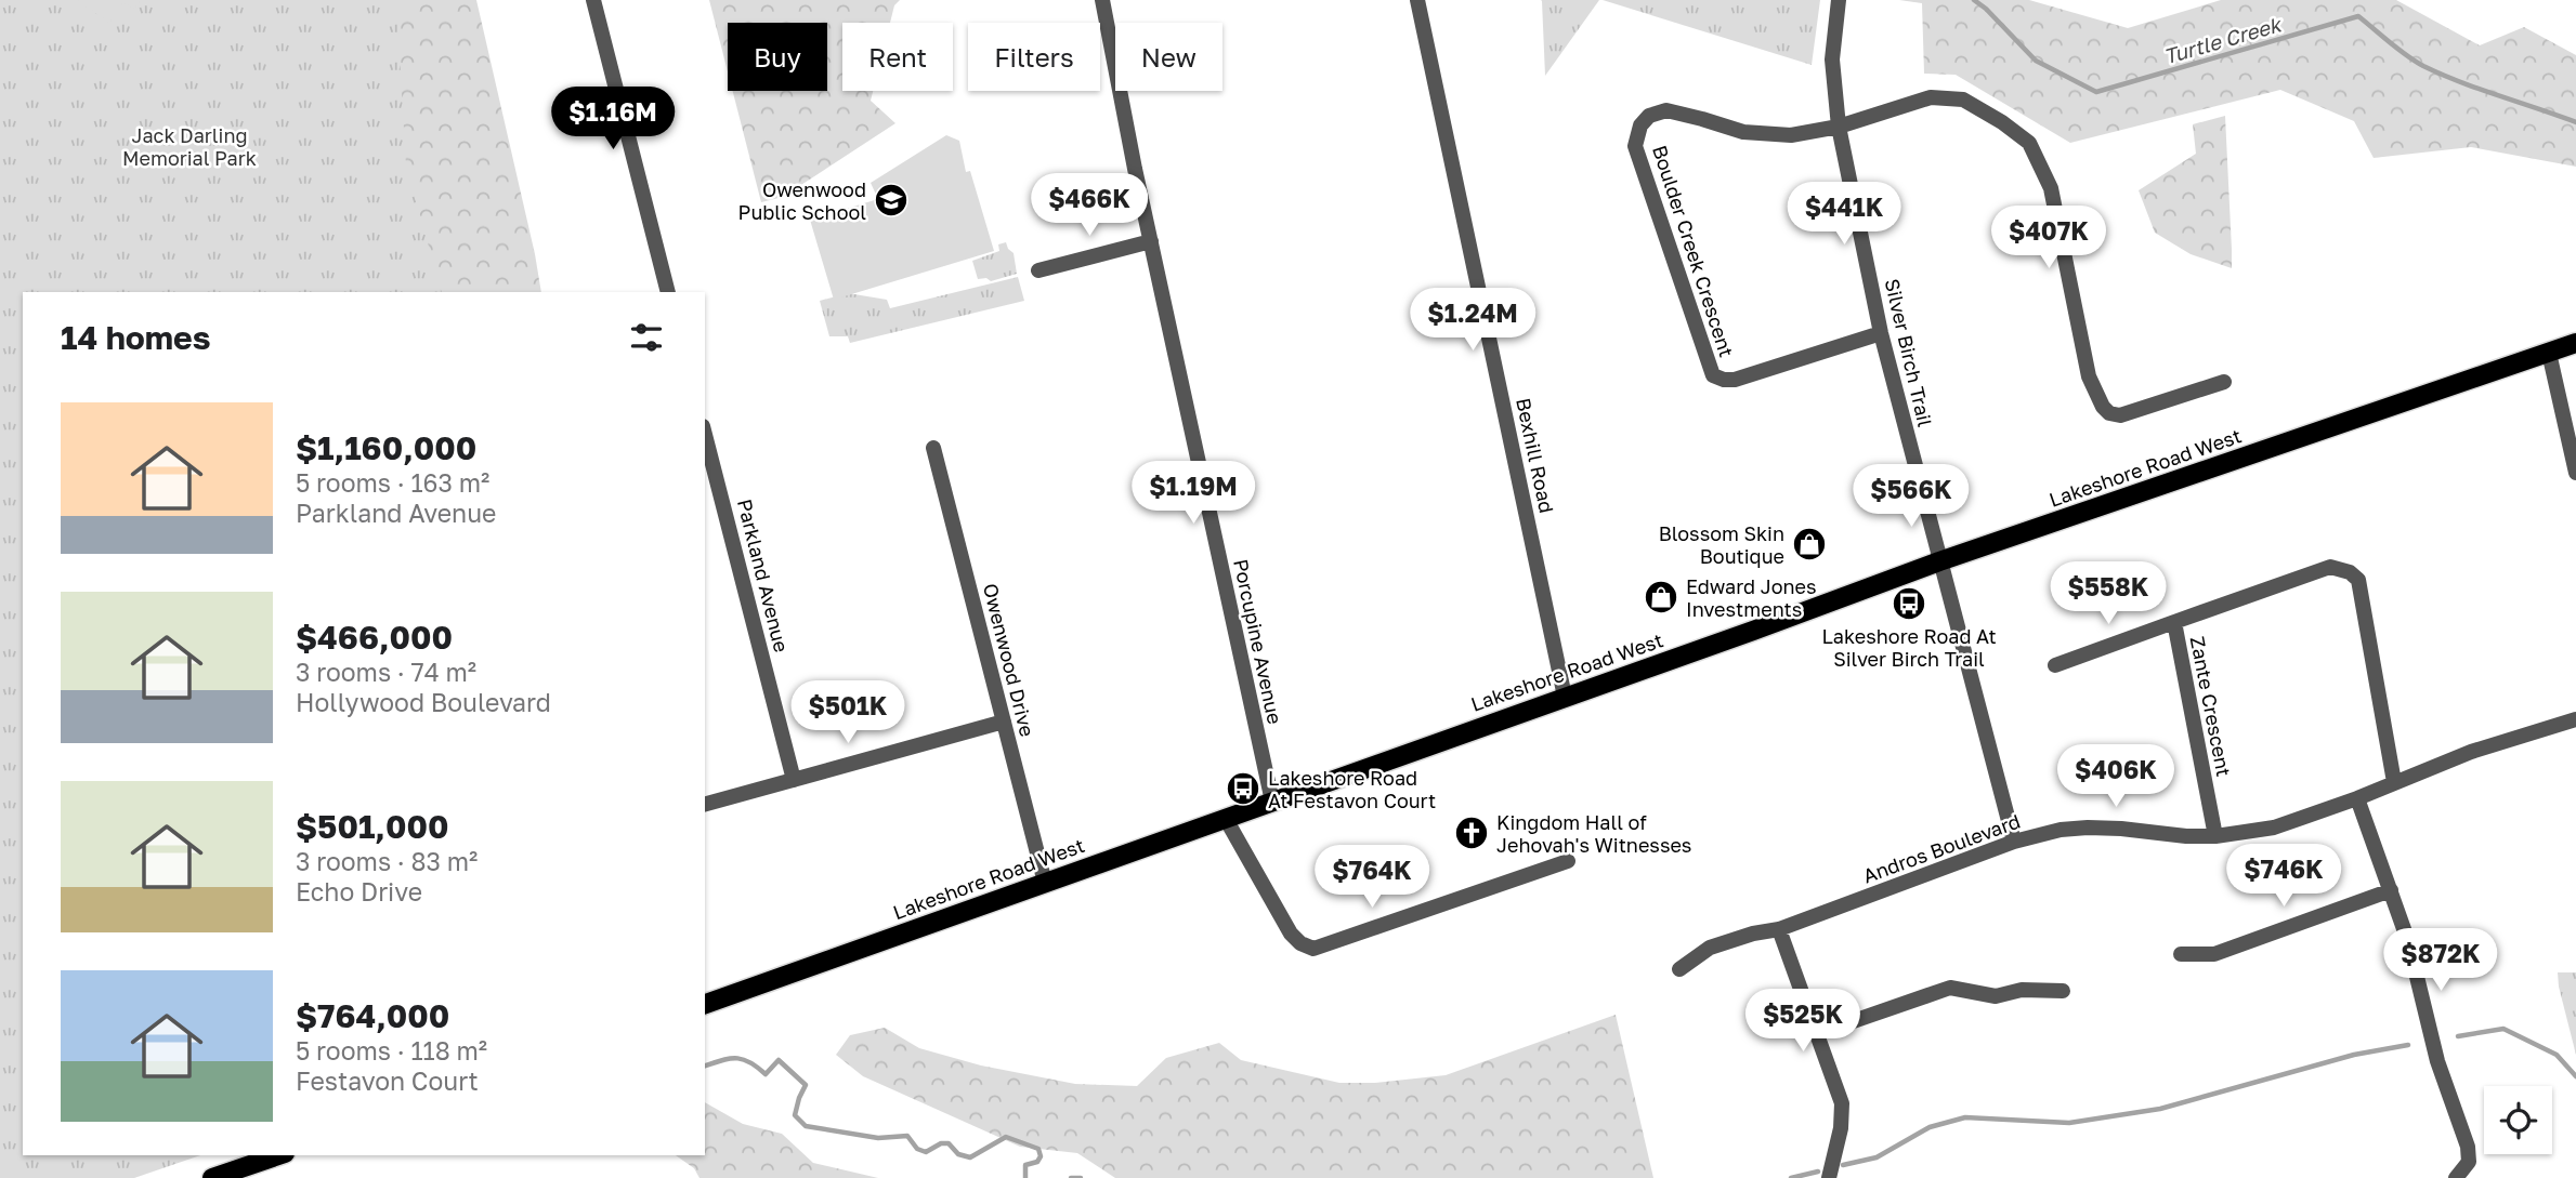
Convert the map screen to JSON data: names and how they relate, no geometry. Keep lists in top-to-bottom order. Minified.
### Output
{"streets":{"main road":["Lakeshore Road West"],"street":["Boulder Creek Crescent","Silver Birch Trail","Bexhill Road","Parkland Avenue","Porcupine Avenue","Owenwood Drive","Zante Crescent","Andros Boulevard"]},"crossings":[["Boulder Creek Crescent","Silver Birch Trail"],["Silver Birch Trail","Lakeshore Road West"],["Silver Birch Trail","Andros Boulevard"],["Bexhill Road","Lakeshore Road West"],["Lakeshore Road West","Porcupine Avenue"],["Lakeshore Road West","Owenwood Drive"],["Zante Crescent","Andros Boulevard"]],"water":["Turtle Creek"],"parks":["Jack Darling Memorial Park"],"places":{"school or university":["Owenwood Public School"],"shop":["Blossom Skin Boutique","Edward Jones Investments"],"bus stop":["Lakeshore Road At Silver Birch Trail","Lakeshore Road At Festavon Court"],"church":["Kingdom Hall of Jehovah's Witnesses"]},"page":{"chip":["Buy","Rent","Filters","New"],"price":["$1.16M","$466K","$441K","$407K","$1.24M","$1.19M","$566K","$558K","$501K","$406K","$746K","$764K","$872K","$525K"],"heading":"14 homes","list":[{"name":"$1,160,000","note":"5 rooms · 163 m² · Parkland Avenue"},{"name":"$466,000","note":"3 rooms · 74 m² · Hollywood Boulevard"},{"name":"$501,000","note":"3 rooms · 83 m² · Echo Drive"},{"name":"$764,000","note":"5 rooms · 118 m² · Festavon Court"}]}}
